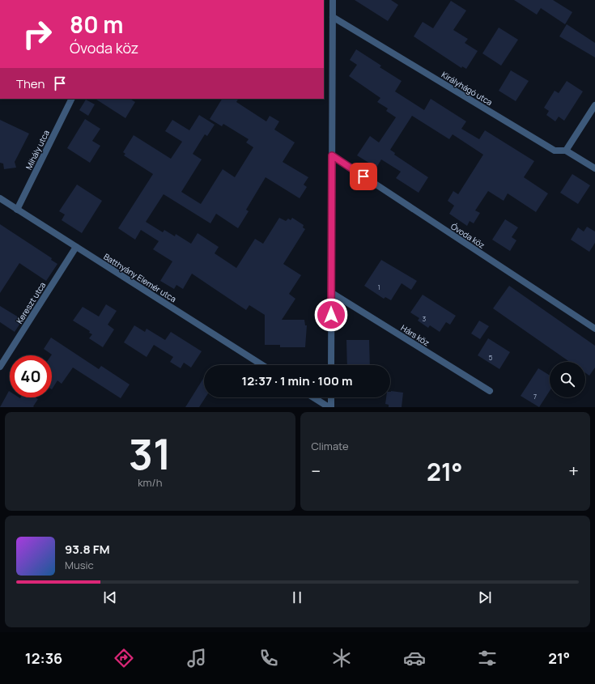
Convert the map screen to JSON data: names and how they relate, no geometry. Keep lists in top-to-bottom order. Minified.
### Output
{"streets":{"street":["Királyhágó utca","Mihály utca","Óvoda köz","Batthyány Elemér utca","Kereszt utca","Hárs köz"]},"crossings":[["Mihály utca","Batthyány Elemér utca"],["Batthyány Elemér utca","Kereszt utca"]],"house_numbers":["1","3","5","7"],"page":{"turn":["80 m","Óvoda köz"],"then":"Then","limit":"40","trip":"12:37 · 1 min · 100 m","tile":[["31","km/h"],"Climate"],"heat":["−","21°","+"],"song":["93.8 FM","Music"],"tabs":["12:36","21°"]}}
